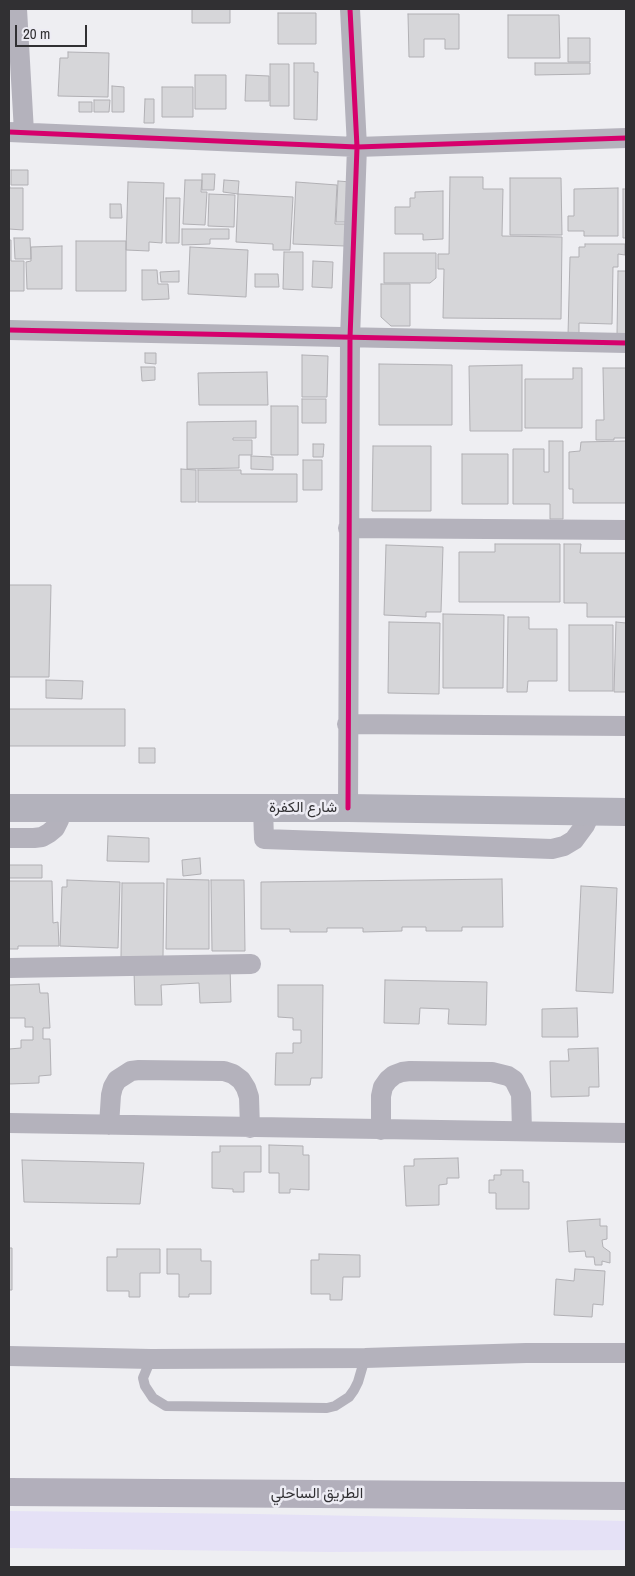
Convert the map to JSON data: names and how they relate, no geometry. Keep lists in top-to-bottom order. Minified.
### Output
{"streets":{"highway":["الطريق الساحلي"],"street":["شارع الكفرة"]},"scale_bar":"20 m"}
